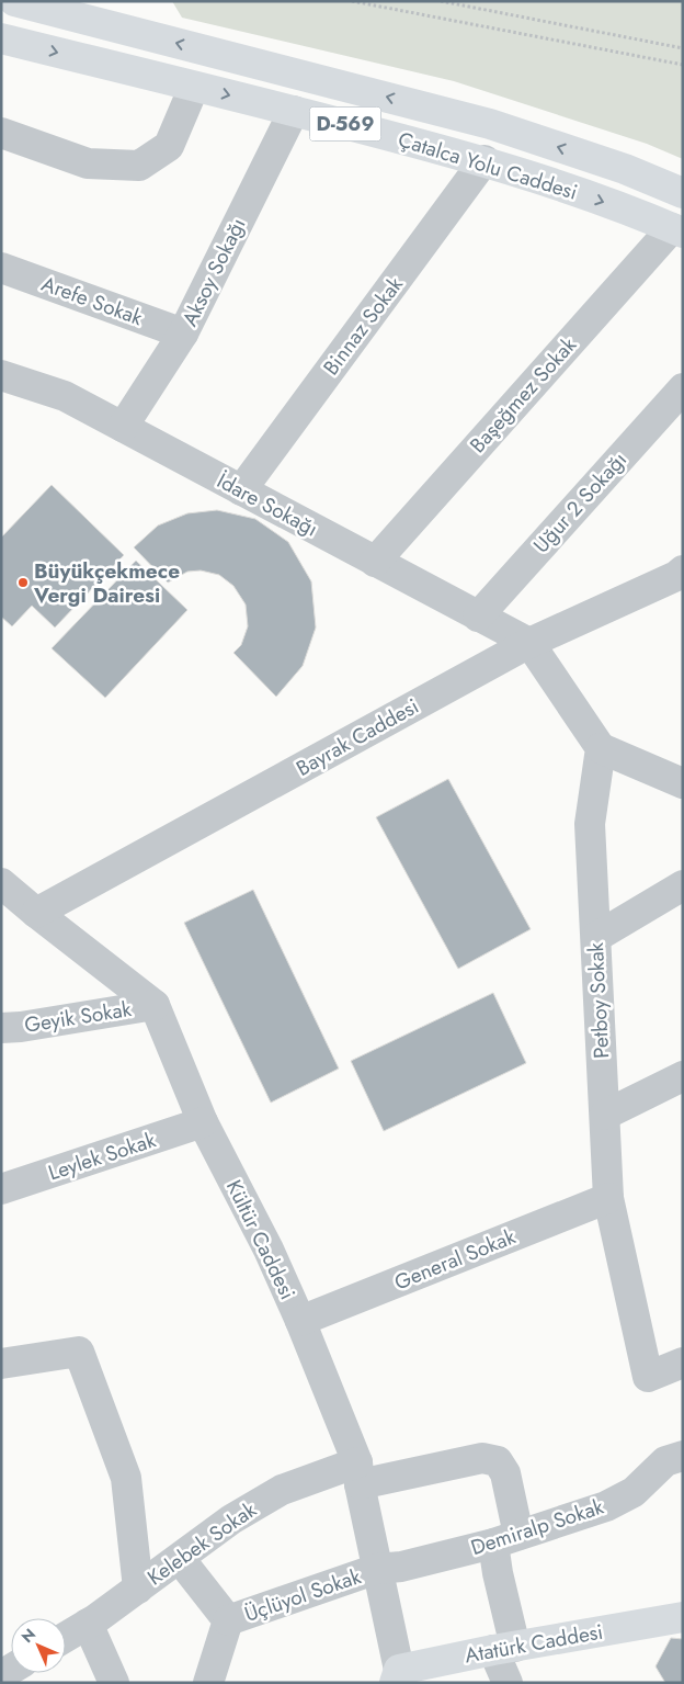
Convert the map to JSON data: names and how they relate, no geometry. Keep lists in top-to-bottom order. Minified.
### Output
{"streets":{"main road":["D-569","Çatalca Yolu Caddesi","Atatürk Caddesi"],"street":["Aksoy Sokağı","Arefe Sokak","Binnaz Sokak","Başeğmez Sokak","Uğur 2 Sokağı","İdare Sokağı","Bayrak Caddesi","Petboy Sokak","Geyik Sokak","Leylek Sokak","Kültür Caddesi","General Sokak","Demiralp Sokak","Kelebek Sokak","Üçlüyol Sokak"]},"crossings":[["Çatalca Yolu Caddesi","Aksoy Sokağı"],["Çatalca Yolu Caddesi","Binnaz Sokak"],["Çatalca Yolu Caddesi","Başeğmez Sokak"],["Aksoy Sokağı","Arefe Sokak"],["Aksoy Sokağı","İdare Sokağı"],["Binnaz Sokak","İdare Sokağı"],["Başeğmez Sokak","İdare Sokağı"],["Uğur 2 Sokağı","İdare Sokağı"],["İdare Sokağı","Bayrak Caddesi"],["Bayrak Caddesi","Kültür Caddesi"],["Petboy Sokak","General Sokak"],["Geyik Sokak","Kültür Caddesi"],["Leylek Sokak","Kültür Caddesi"],["Kültür Caddesi","General Sokak"],["Kültür Caddesi","Demiralp Sokak"],["Kültür Caddesi","Kelebek Sokak"],["Kültür Caddesi","Üçlüyol Sokak"],["Kültür Caddesi","Atatürk Caddesi"],["Demiralp Sokak","Kelebek Sokak"],["Demiralp Sokak","Üçlüyol Sokak"],["Kelebek Sokak","Üçlüyol Sokak"]],"places":["Büyükçekmece Vergi Dairesi"],"north":"top left"}
